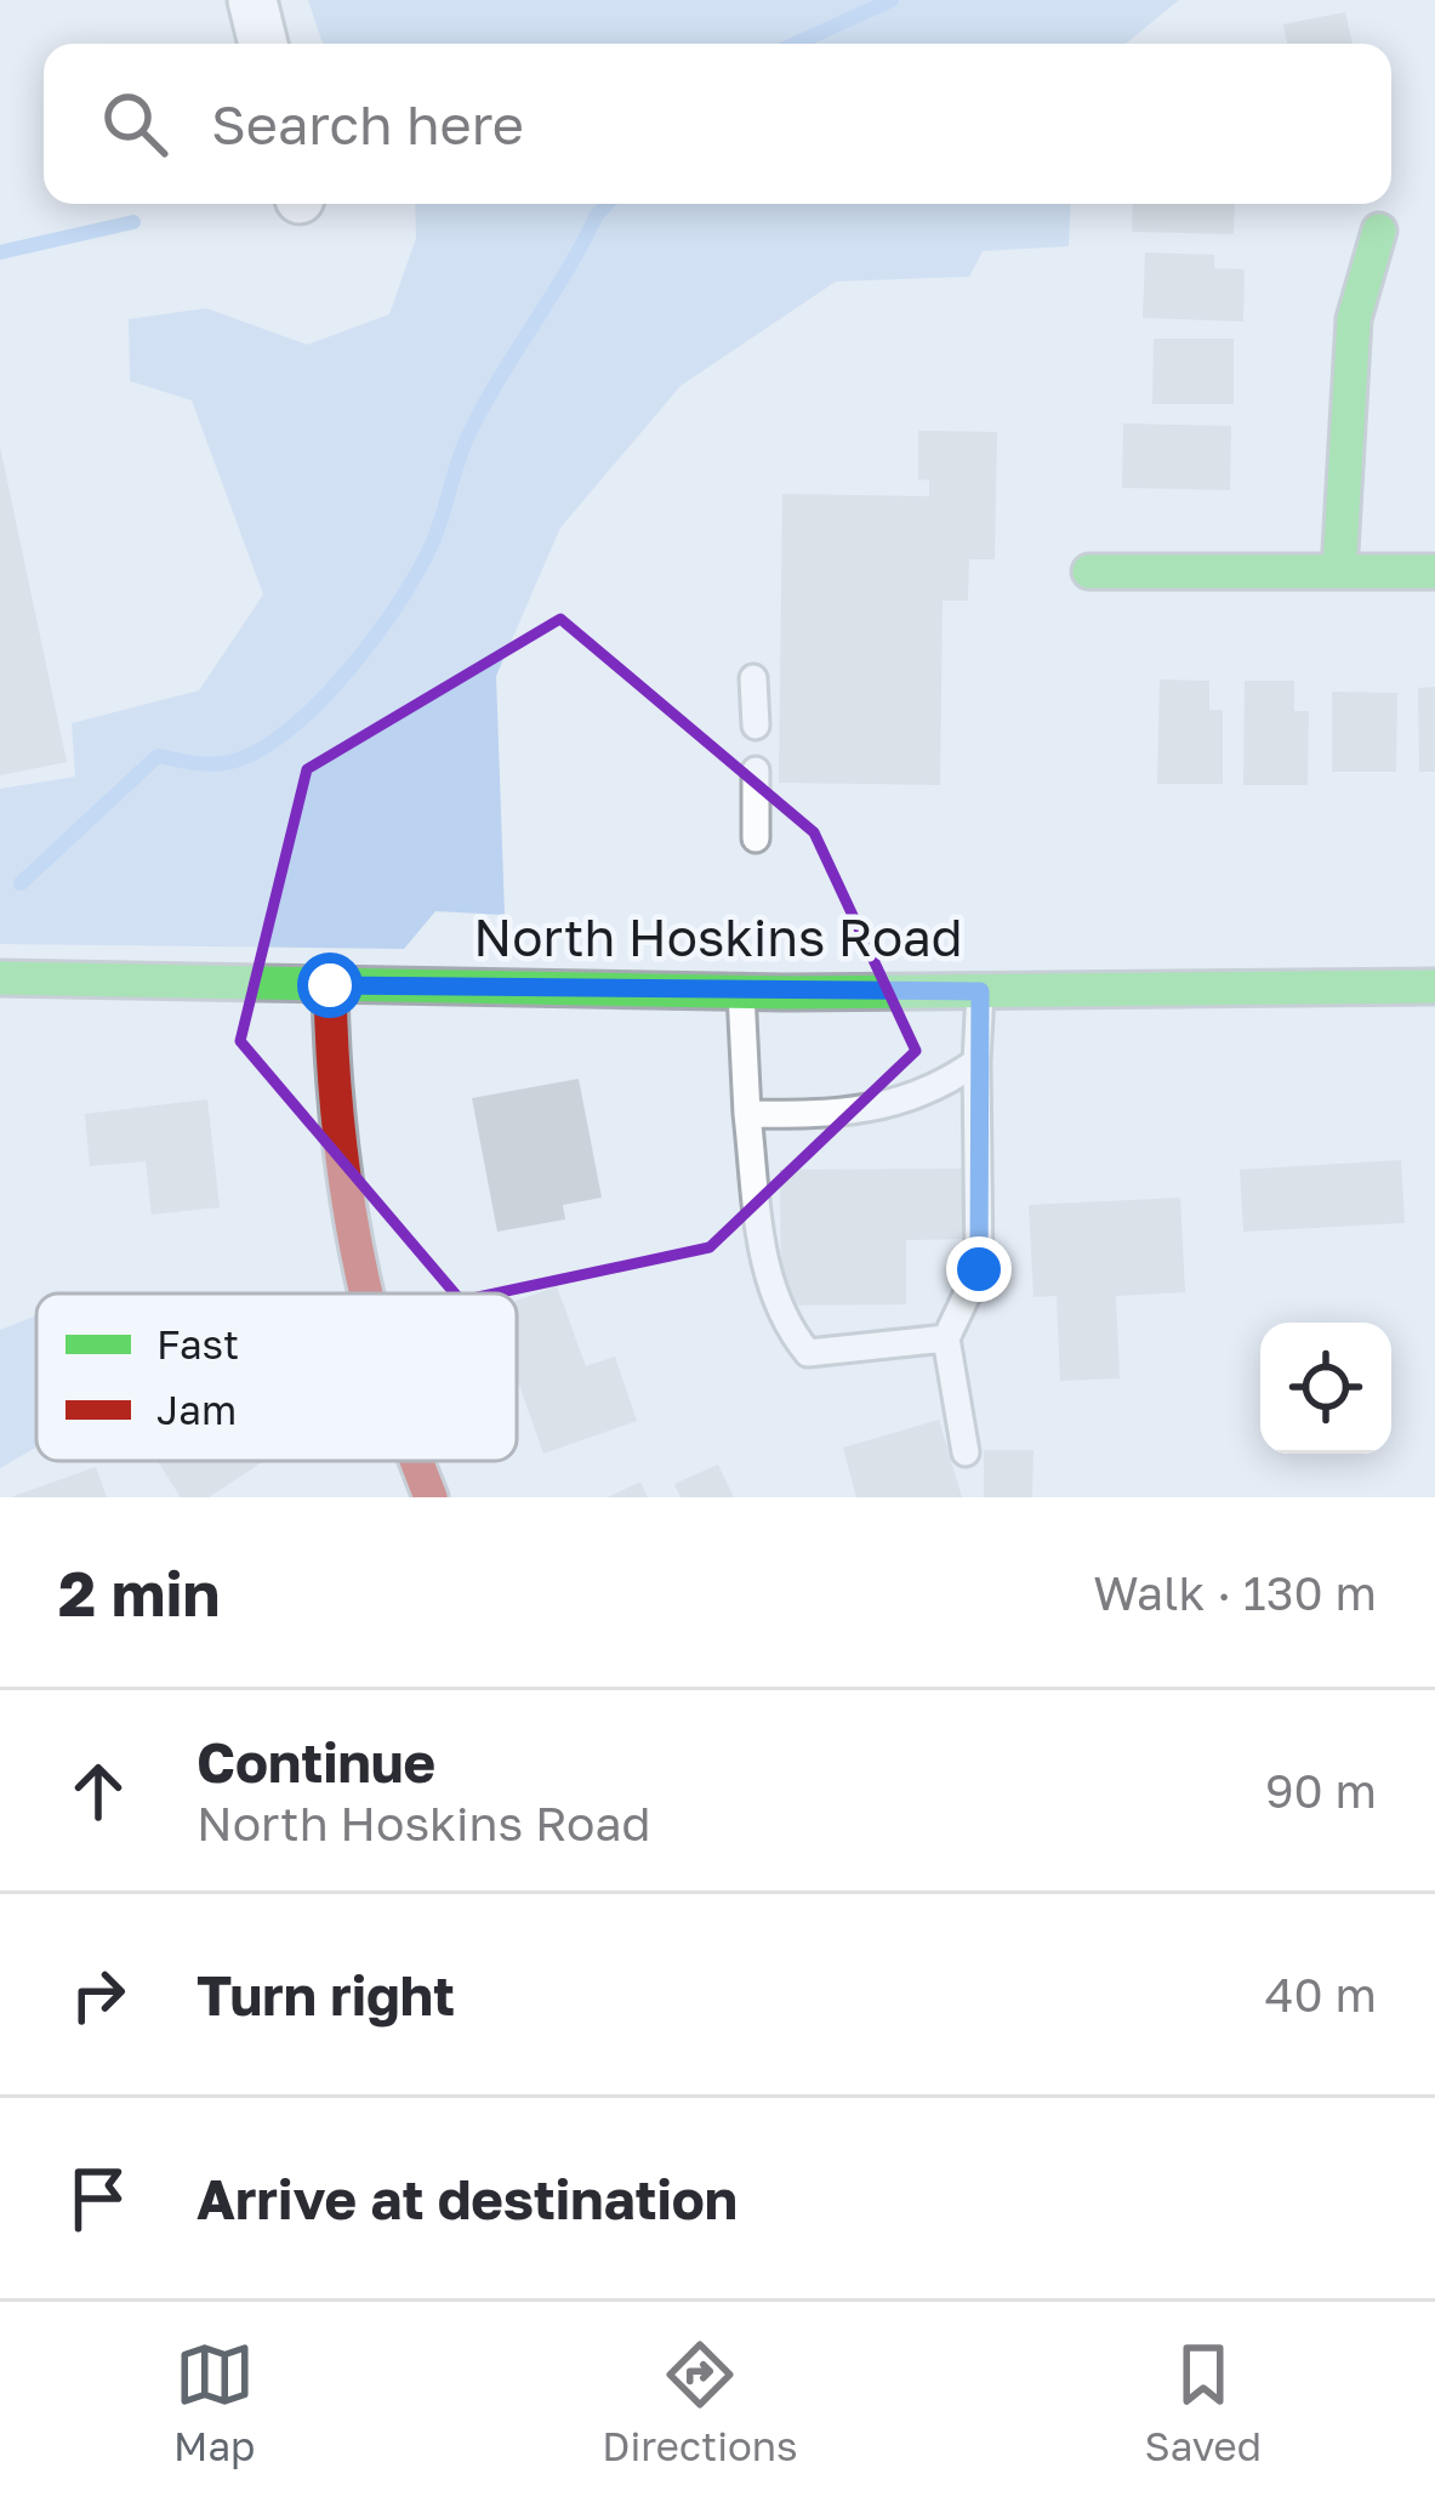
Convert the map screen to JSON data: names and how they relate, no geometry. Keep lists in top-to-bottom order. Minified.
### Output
{"streets":{"street":["North Hoskins Road"]},"legend":["Fast","Jam"],"page":{"search":"Search here","heading":["2 min","Walk · 130 m"],"list":[["Continue","North Hoskins Road","90 m"],["Turn right","40 m"],"Arrive at destination"],"nav":["Map","Directions","Saved"]}}
